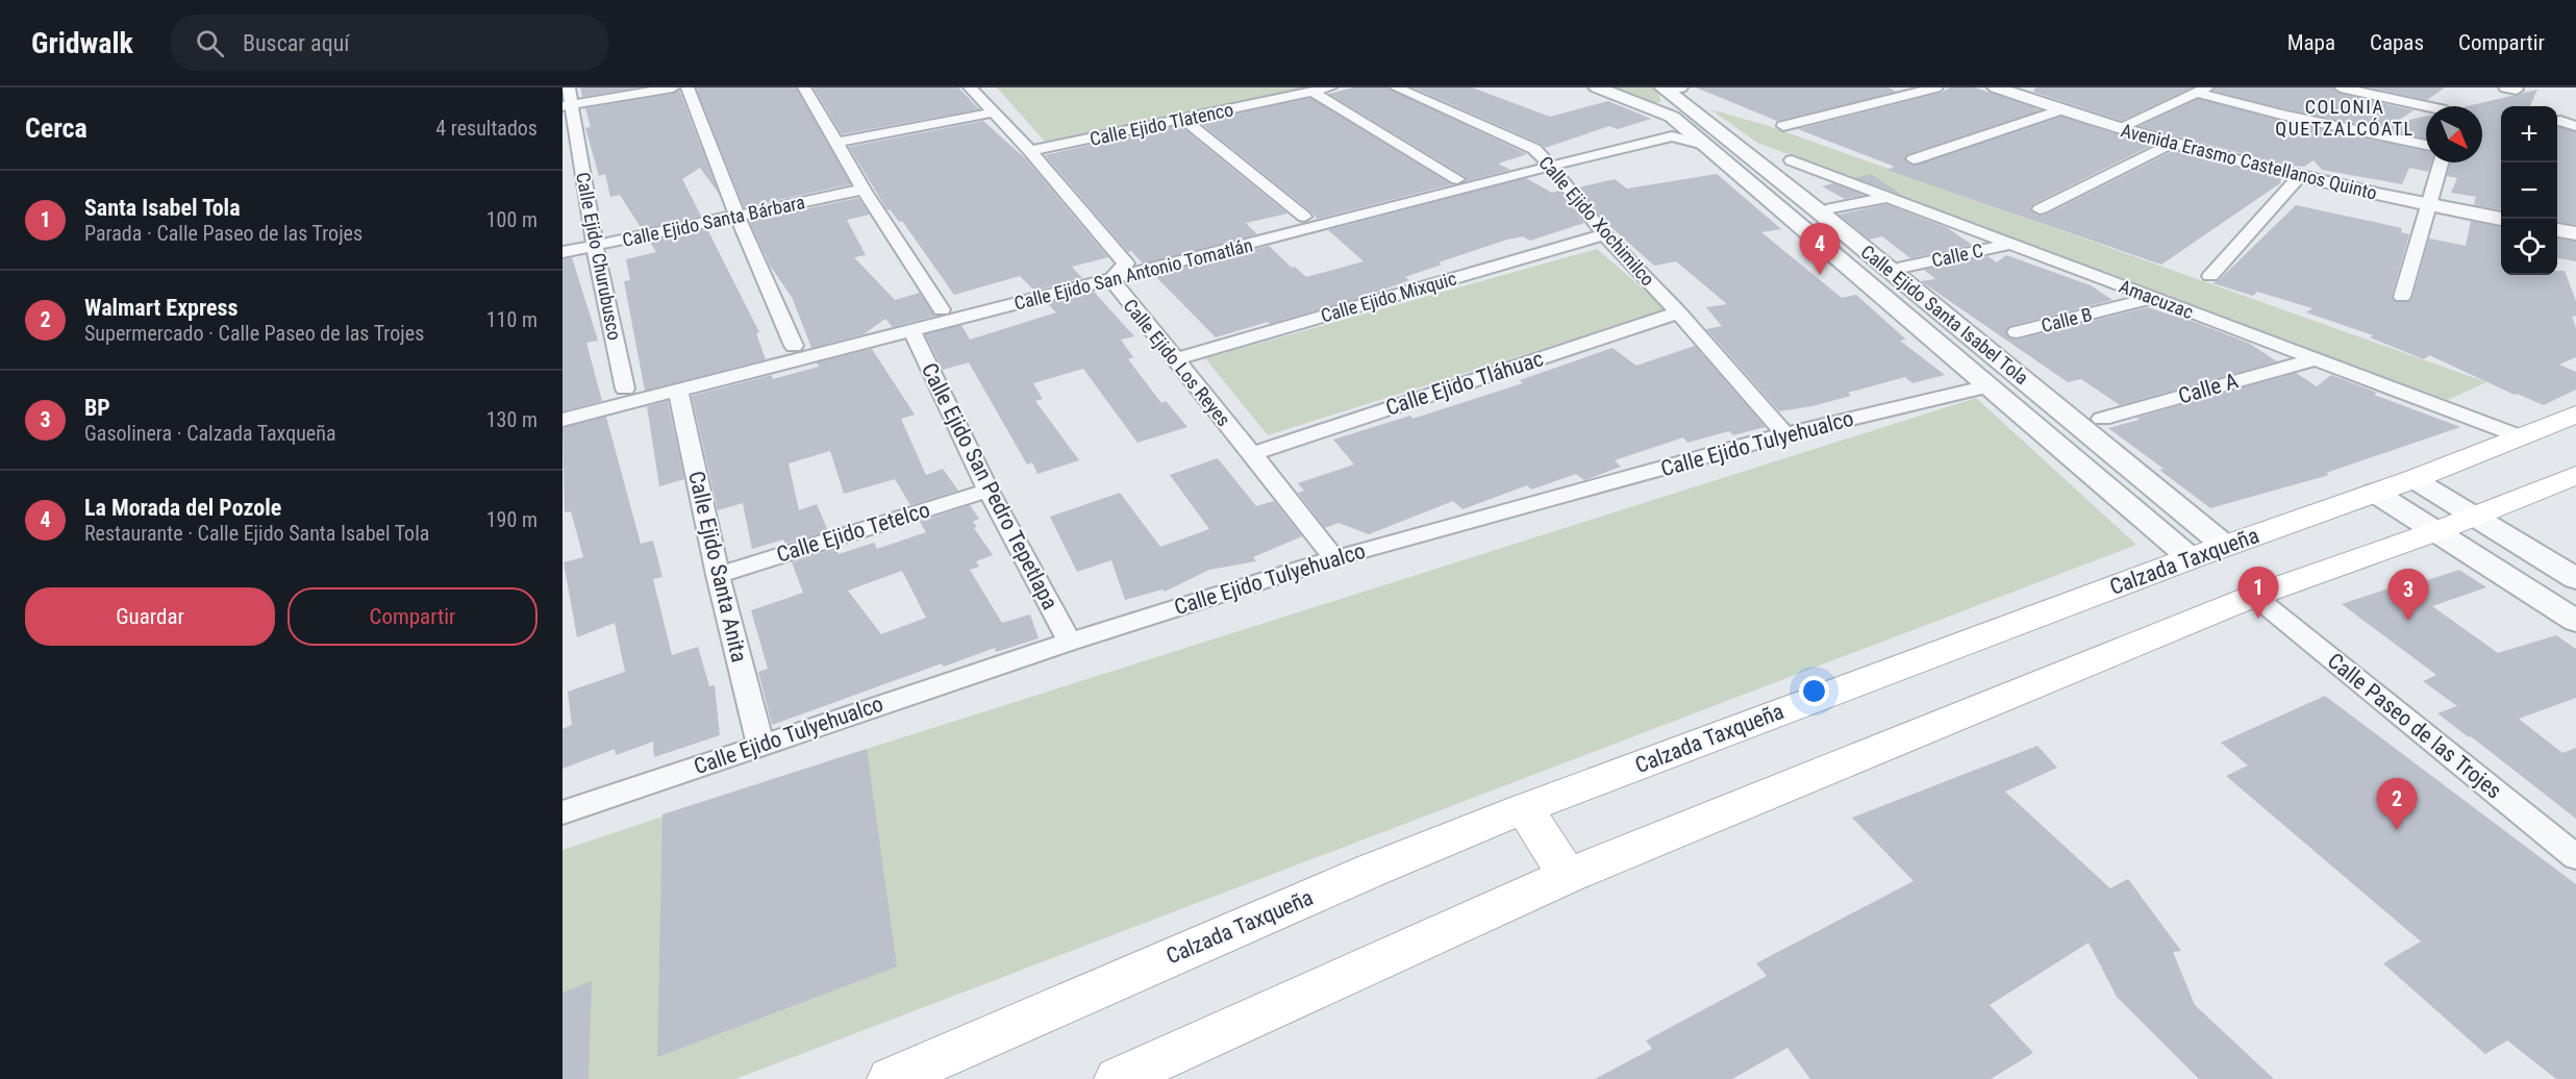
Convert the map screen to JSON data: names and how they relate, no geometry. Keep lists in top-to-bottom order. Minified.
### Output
{"streets":{"main road":["Calzada Taxqueña"],"street":["Calle Ejido Tlatenco","Avenida Erasmo Castellanos Quinto","Calle Ejido Santa Bárbara","Calle Ejido Xochimilco","Calle C","Calle Ejido Churubusco","Calle Ejido San Antonio Tomatlán","Calle Ejido Mixquic","Amacuzac","Calle Ejido Santa Isabel Tola","Calle B","Calle Ejido Los Reyes","Calle Ejido Tláhuac","Calle A","Calle Ejido Tulyehualco","Calle Ejido San Pedro Tepetlapa","Calle Ejido Tetelco","Calle Ejido Santa Anita","Calle Paseo de las Trojes"]},"crossings":[["Calle Ejido Tlatenco","Calle Ejido Los Reyes"],["Calle Ejido Santa Bárbara","Calle Ejido Churubusco"],["Calle Ejido Xochimilco","Calle Ejido San Antonio Tomatlán"],["Calle Ejido Xochimilco","Calle Ejido Mixquic"],["Calle Ejido Xochimilco","Calle Ejido Tláhuac"],["Calle Ejido Xochimilco","Calle Ejido Tulyehualco"],["Calle C","Amacuzac"],["Calle Ejido Churubusco","Calle Ejido San Antonio Tomatlán"],["Calle Ejido San Antonio Tomatlán","Calle Ejido Santa Isabel Tola"],["Calle Ejido San Antonio Tomatlán","Calle Ejido Los Reyes"],["Calle Ejido San Antonio Tomatlán","Calle Ejido San Pedro Tepetlapa"],["Calle Ejido San Antonio Tomatlán","Calle Ejido Santa Anita"],["Calle Ejido Mixquic","Calle Ejido Los Reyes"],["Amacuzac","Calle B"],["Amacuzac","Calle A"],["Amacuzac","Calzada Taxqueña"],["Calle Ejido Santa Isabel Tola","Calle Ejido Tulyehualco"],["Calle Ejido Santa Isabel Tola","Calzada Taxqueña"],["Calle Ejido Los Reyes","Calle Ejido Tláhuac"],["Calle Ejido Los Reyes","Calle Ejido Tulyehualco"],["Calle Ejido Tulyehualco","Calle Ejido San Pedro Tepetlapa"],["Calle Ejido Tulyehualco","Calle Ejido Santa Anita"],["Calle Ejido San Pedro Tepetlapa","Calle Ejido Tetelco"],["Calle Ejido Tetelco","Calle Ejido Santa Anita"]],"districts":["COLONIA QUETZALCÓATL"],"north":"bottom right","page":{"header":"Gridwalk","search":"Buscar aquí","nav":["Mapa","Capas","Compartir"],"heading":["Cerca","4 resultados"],"map_buttons":["+","−"],"list":[{"mark":"1","name":"Santa Isabel Tola","note":"Parada · Calle Paseo de las Trojes","value":"100 m"},{"mark":"2","name":"Walmart Express","note":"Supermercado · Calle Paseo de las Trojes","value":"110 m"},{"mark":"3","name":"BP","note":"Gasolinera · Calzada Taxqueña","value":"130 m"},{"mark":"4","name":"La Morada del Pozole","note":"Restaurante · Calle Ejido Santa Isabel Tola","value":"190 m"}],"pins":["4","1","3","2"],"buttons":["Guardar","Compartir"]}}
